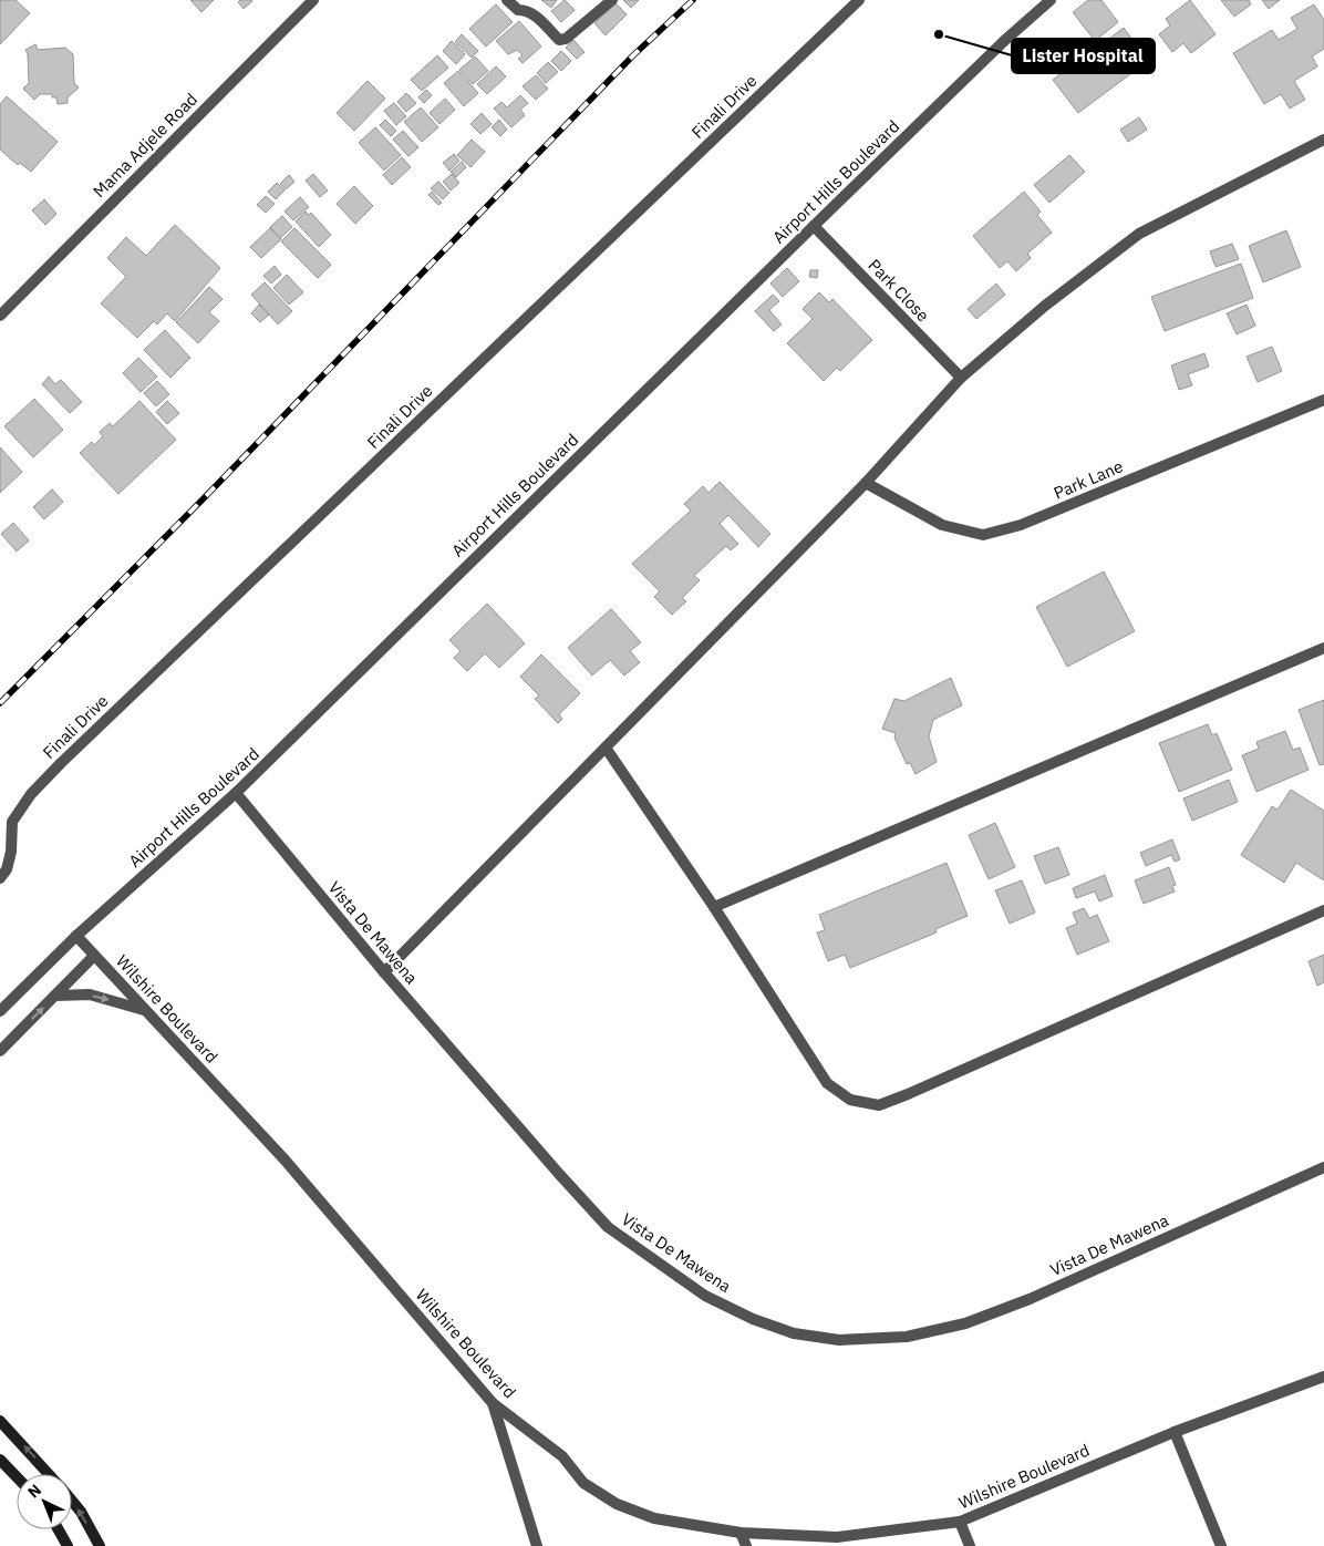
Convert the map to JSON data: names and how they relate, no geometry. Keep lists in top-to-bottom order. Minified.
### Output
{"streets":{"street":["Finali Drive","Mama Adjele Road","Airport Hills Boulevard","Park Close","Park Lane","Vista De Mawena","Wilshire Boulevard"]},"crossings":[["Airport Hills Boulevard","Park Close"],["Airport Hills Boulevard","Vista De Mawena"],["Airport Hills Boulevard","Wilshire Boulevard"]],"places":["Lister Hospital"],"north":"top left"}
